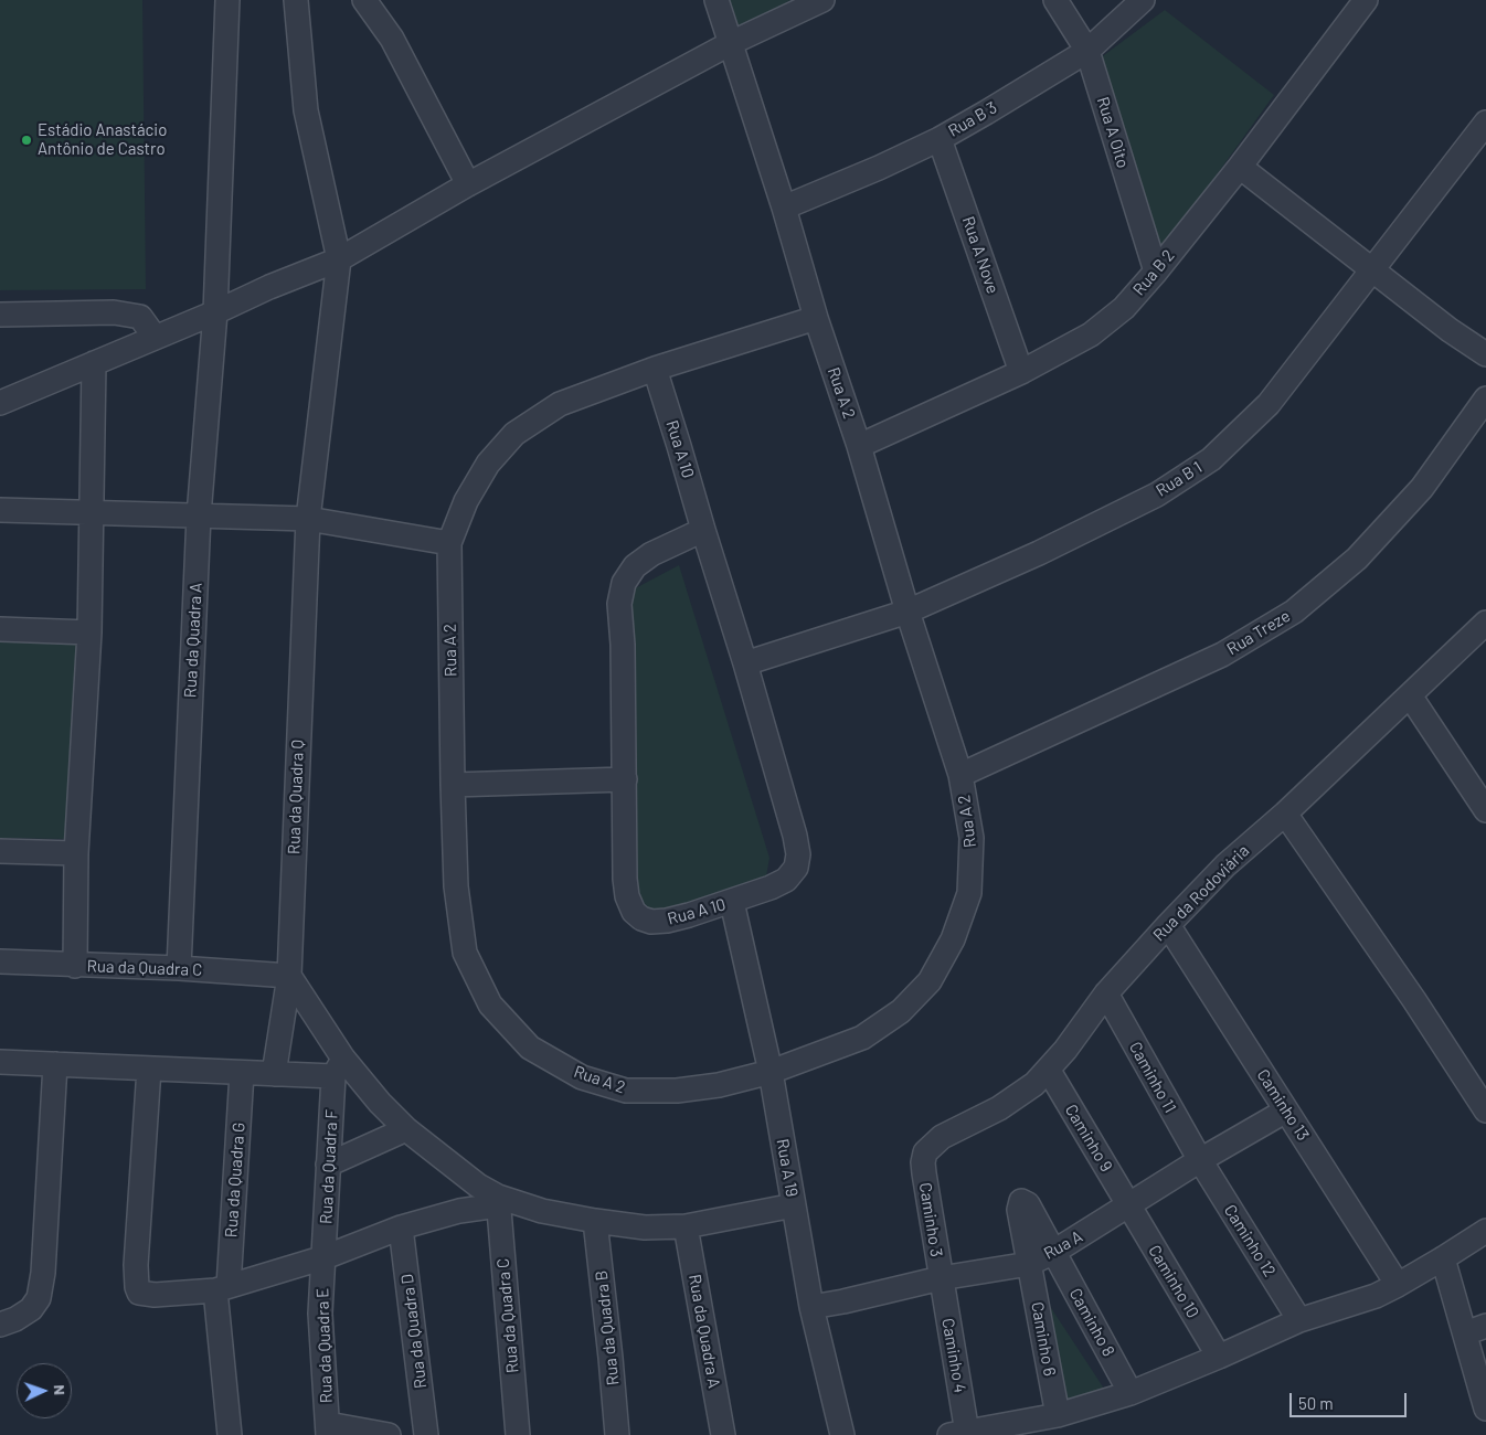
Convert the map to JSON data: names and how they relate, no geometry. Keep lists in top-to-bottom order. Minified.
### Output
{"streets":{"street":["Rua B 3","Rua A Oito","Rua A Nove","Rua B 2","Rua A 2","Rua A 10","Rua B 1","Rua Treze","Rua da Quadra A","Rua da Quadra Q","Rua da Rodoviária","Rua da Quadra C","Caminho 11","Caminho 13","Caminho 9","Rua da Quadra F","Rua A 19","Rua da Quadra G","Caminho 3","Caminho 12","Rua A","Caminho 10","Caminho 8","Rua da Quadra B","Rua da Quadra D","Caminho 6","Rua da Quadra E","Caminho 4"]},"crossings":[["Rua B 3","Rua A Oito"],["Rua B 3","Rua A Nove"],["Rua B 3","Rua A 2"],["Rua A Oito","Rua B 2"],["Rua A Nove","Rua B 2"],["Rua B 2","Rua A 2"],["Rua A 2","Rua A 10"],["Rua A 2","Rua B 1"],["Rua A 2","Rua Treze"],["Rua A 2","Rua A 19"],["Rua A 10","Rua B 1"],["Rua A 10","Rua A 19"],["Rua da Quadra A","Rua da Quadra C"],["Rua da Quadra Q","Rua da Quadra C"],["Rua da Rodoviária","Caminho 11"],["Rua da Rodoviária","Caminho 13"],["Rua da Rodoviária","Caminho 9"],["Rua da Rodoviária","Caminho 3"],["Caminho 11","Caminho 12"],["Caminho 11","Rua A"],["Caminho 13","Rua A"],["Caminho 9","Rua A"],["Caminho 9","Caminho 10"],["Rua da Quadra F","Rua da Quadra E"],["Rua A 19","Rua A"],["Caminho 3","Rua A"],["Caminho 3","Caminho 4"],["Caminho 12","Rua A"],["Rua A","Caminho 10"],["Rua A","Caminho 8"],["Rua A","Caminho 6"],["Rua A","Caminho 4"],["Caminho 8","Caminho 6"]],"places":["Estádio Anastácio Antônio de Castro"],"scale_bar":"50 m","north":"right"}
